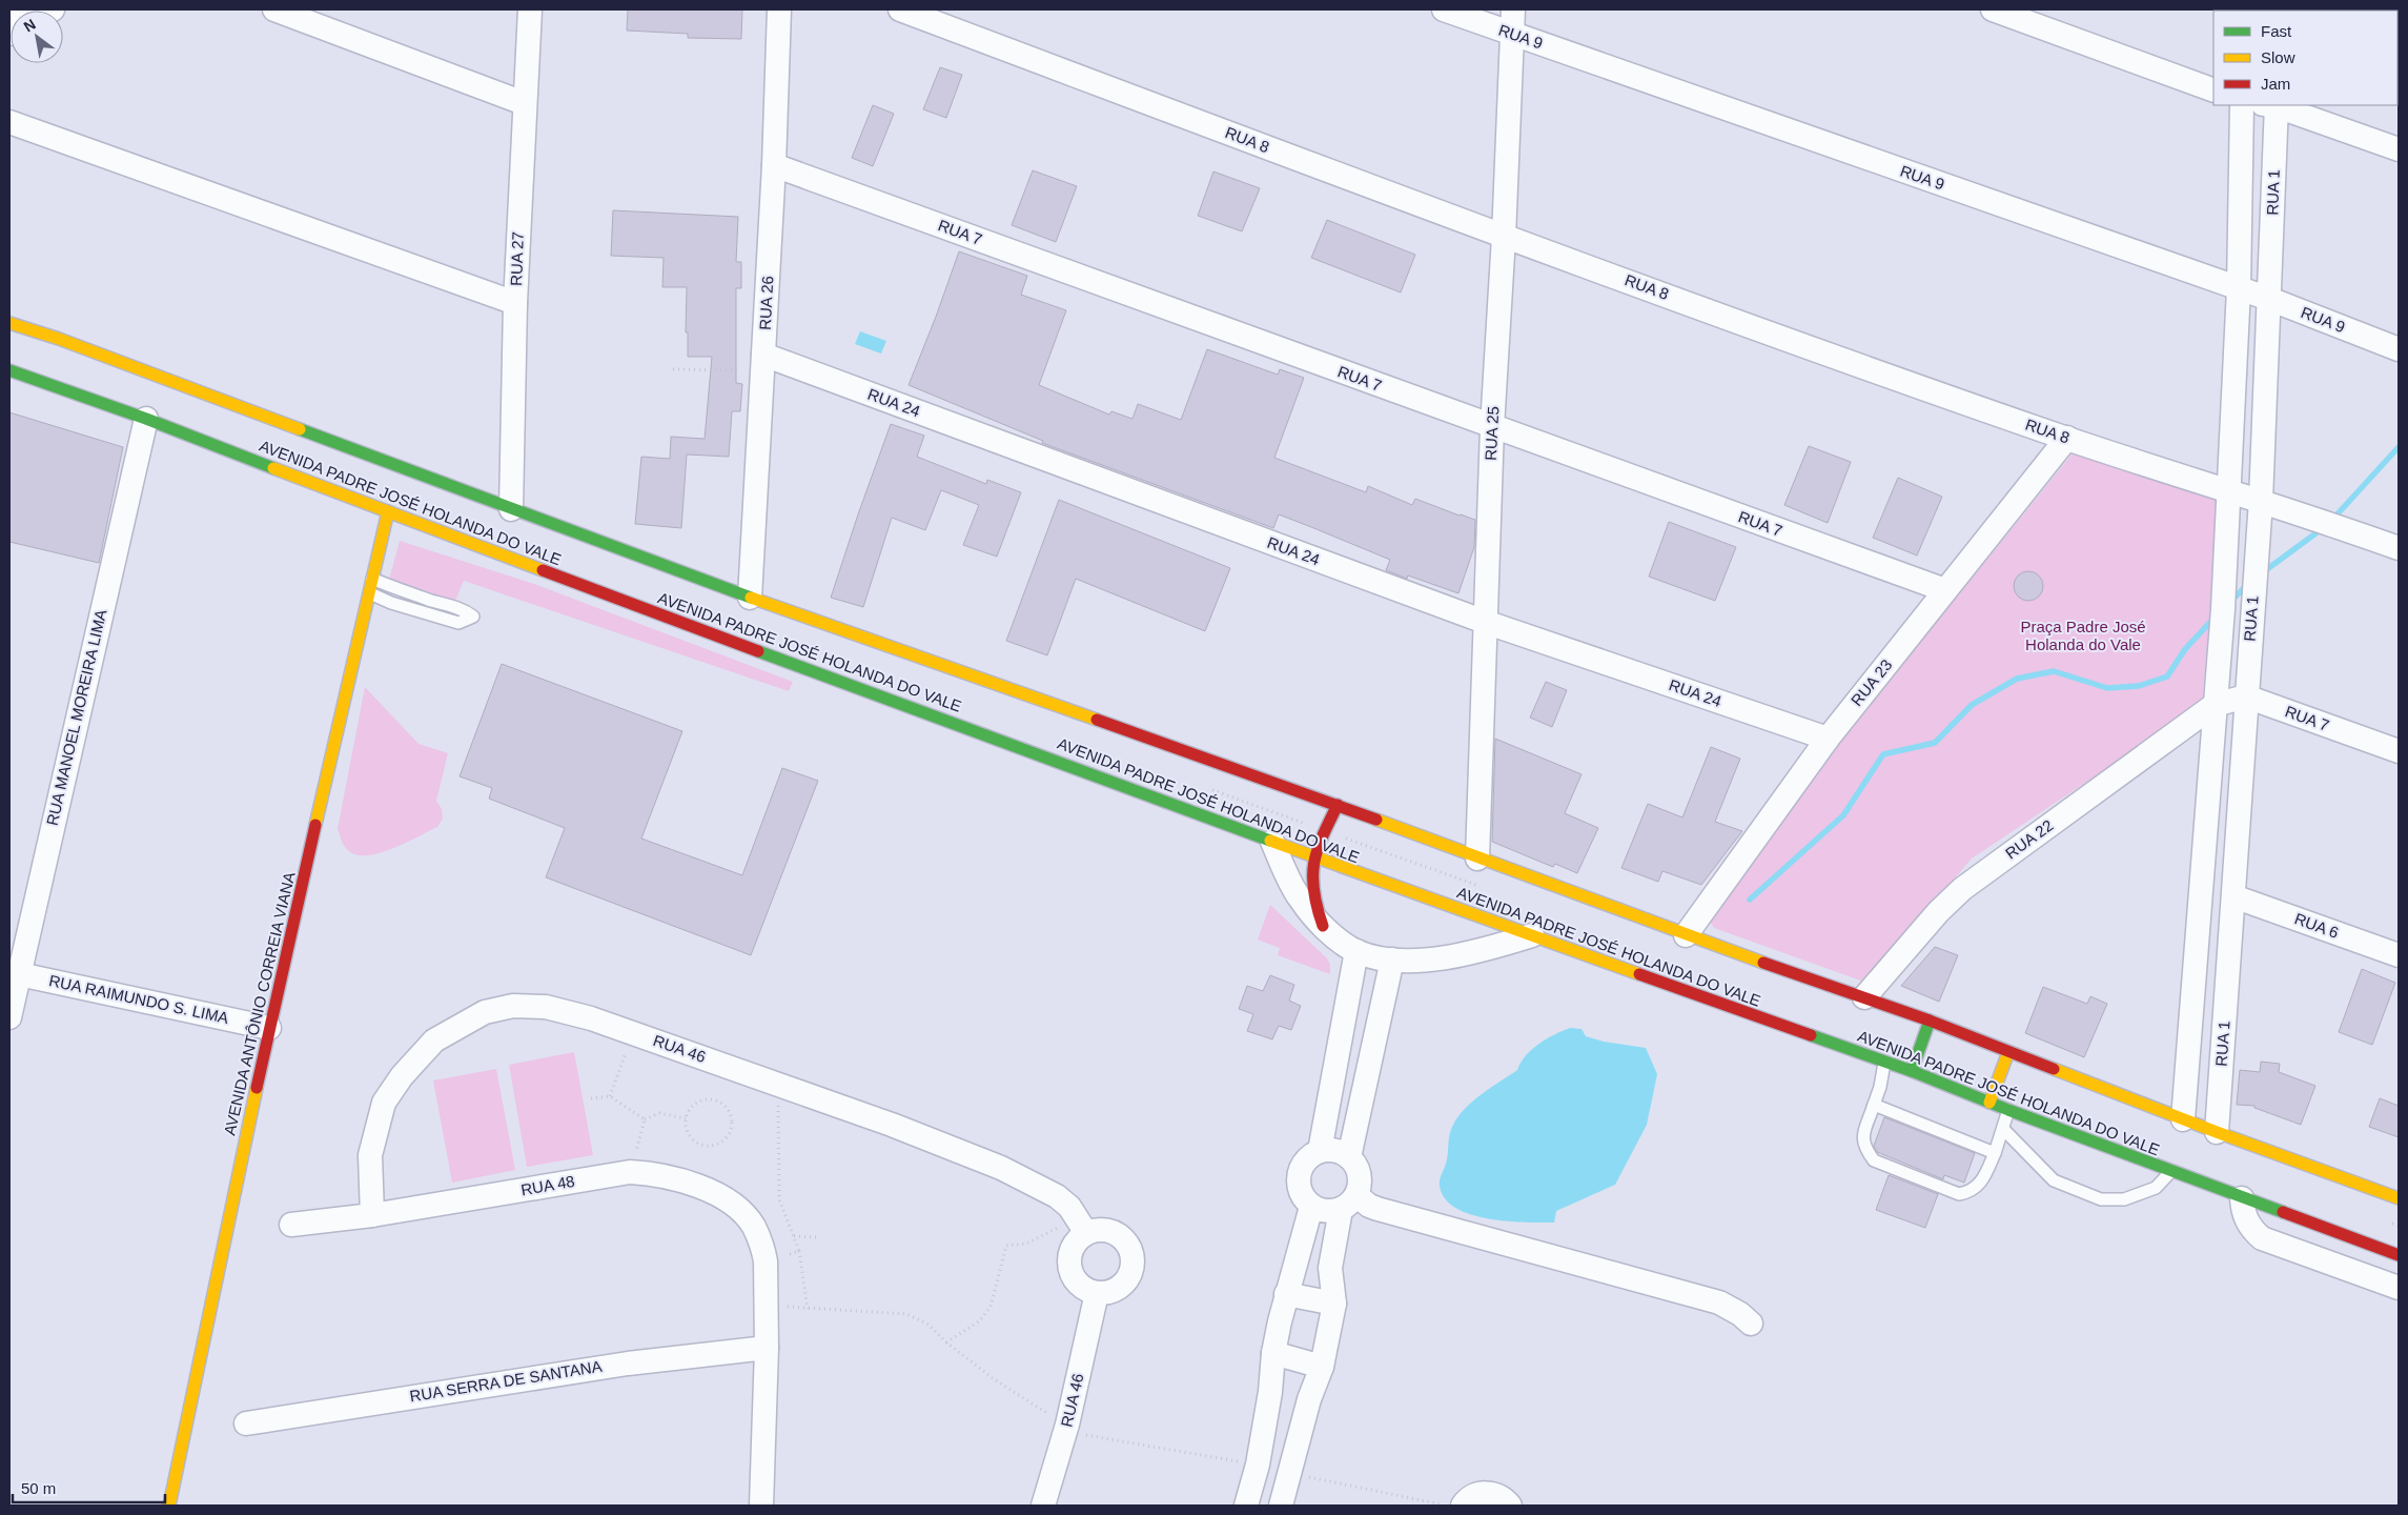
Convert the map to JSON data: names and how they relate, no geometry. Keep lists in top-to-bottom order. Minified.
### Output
{"streets":{"main road":["AVENIDA PADRE JOSÉ HOLANDA DO VALE","AVENIDA ANTÔNIO CORREIA VIANA"],"street":["RUA 9","RUA 8","RUA 1","RUA 7","RUA 27","RUA 26","RUA 24","RUA 25","RUA 23","RUA MANOEL MOREIRA LIMA","RUA 22","RUA 6","RUA RAIMUNDO S. LIMA","RUA 46","RUA 48","RUA SERRA DE SANTANA"]},"crossings":[["RUA 9","RUA 1"],["RUA 9","RUA 25"],["RUA 8","RUA 1"],["RUA 8","RUA 25"],["RUA 8","RUA 23"],["RUA 1","RUA 7"],["RUA 1","AVENIDA PADRE JOSÉ HOLANDA DO VALE"],["RUA 1","RUA 22"],["RUA 1","RUA 6"],["RUA 7","RUA 26"],["RUA 7","RUA 25"],["RUA 7","RUA 23"],["RUA 27","AVENIDA PADRE JOSÉ HOLANDA DO VALE"],["RUA 26","RUA 24"],["RUA 26","AVENIDA PADRE JOSÉ HOLANDA DO VALE"],["RUA 24","RUA 25"],["RUA 24","RUA 23"],["RUA 25","AVENIDA PADRE JOSÉ HOLANDA DO VALE"],["AVENIDA PADRE JOSÉ HOLANDA DO VALE","RUA 23"],["AVENIDA PADRE JOSÉ HOLANDA DO VALE","RUA MANOEL MOREIRA LIMA"],["AVENIDA PADRE JOSÉ HOLANDA DO VALE","RUA 22"],["AVENIDA PADRE JOSÉ HOLANDA DO VALE","AVENIDA ANTÔNIO CORREIA VIANA"],["RUA MANOEL MOREIRA LIMA","RUA RAIMUNDO S. LIMA"],["RUA RAIMUNDO S. LIMA","AVENIDA ANTÔNIO CORREIA VIANA"],["RUA 46","RUA 48"],["RUA 48","RUA SERRA DE SANTANA"]],"parks":["Praça Padre José Holanda do Vale"],"legend":["Fast","Slow","Jam"],"scale_bar":"50 m","north":"top left"}
